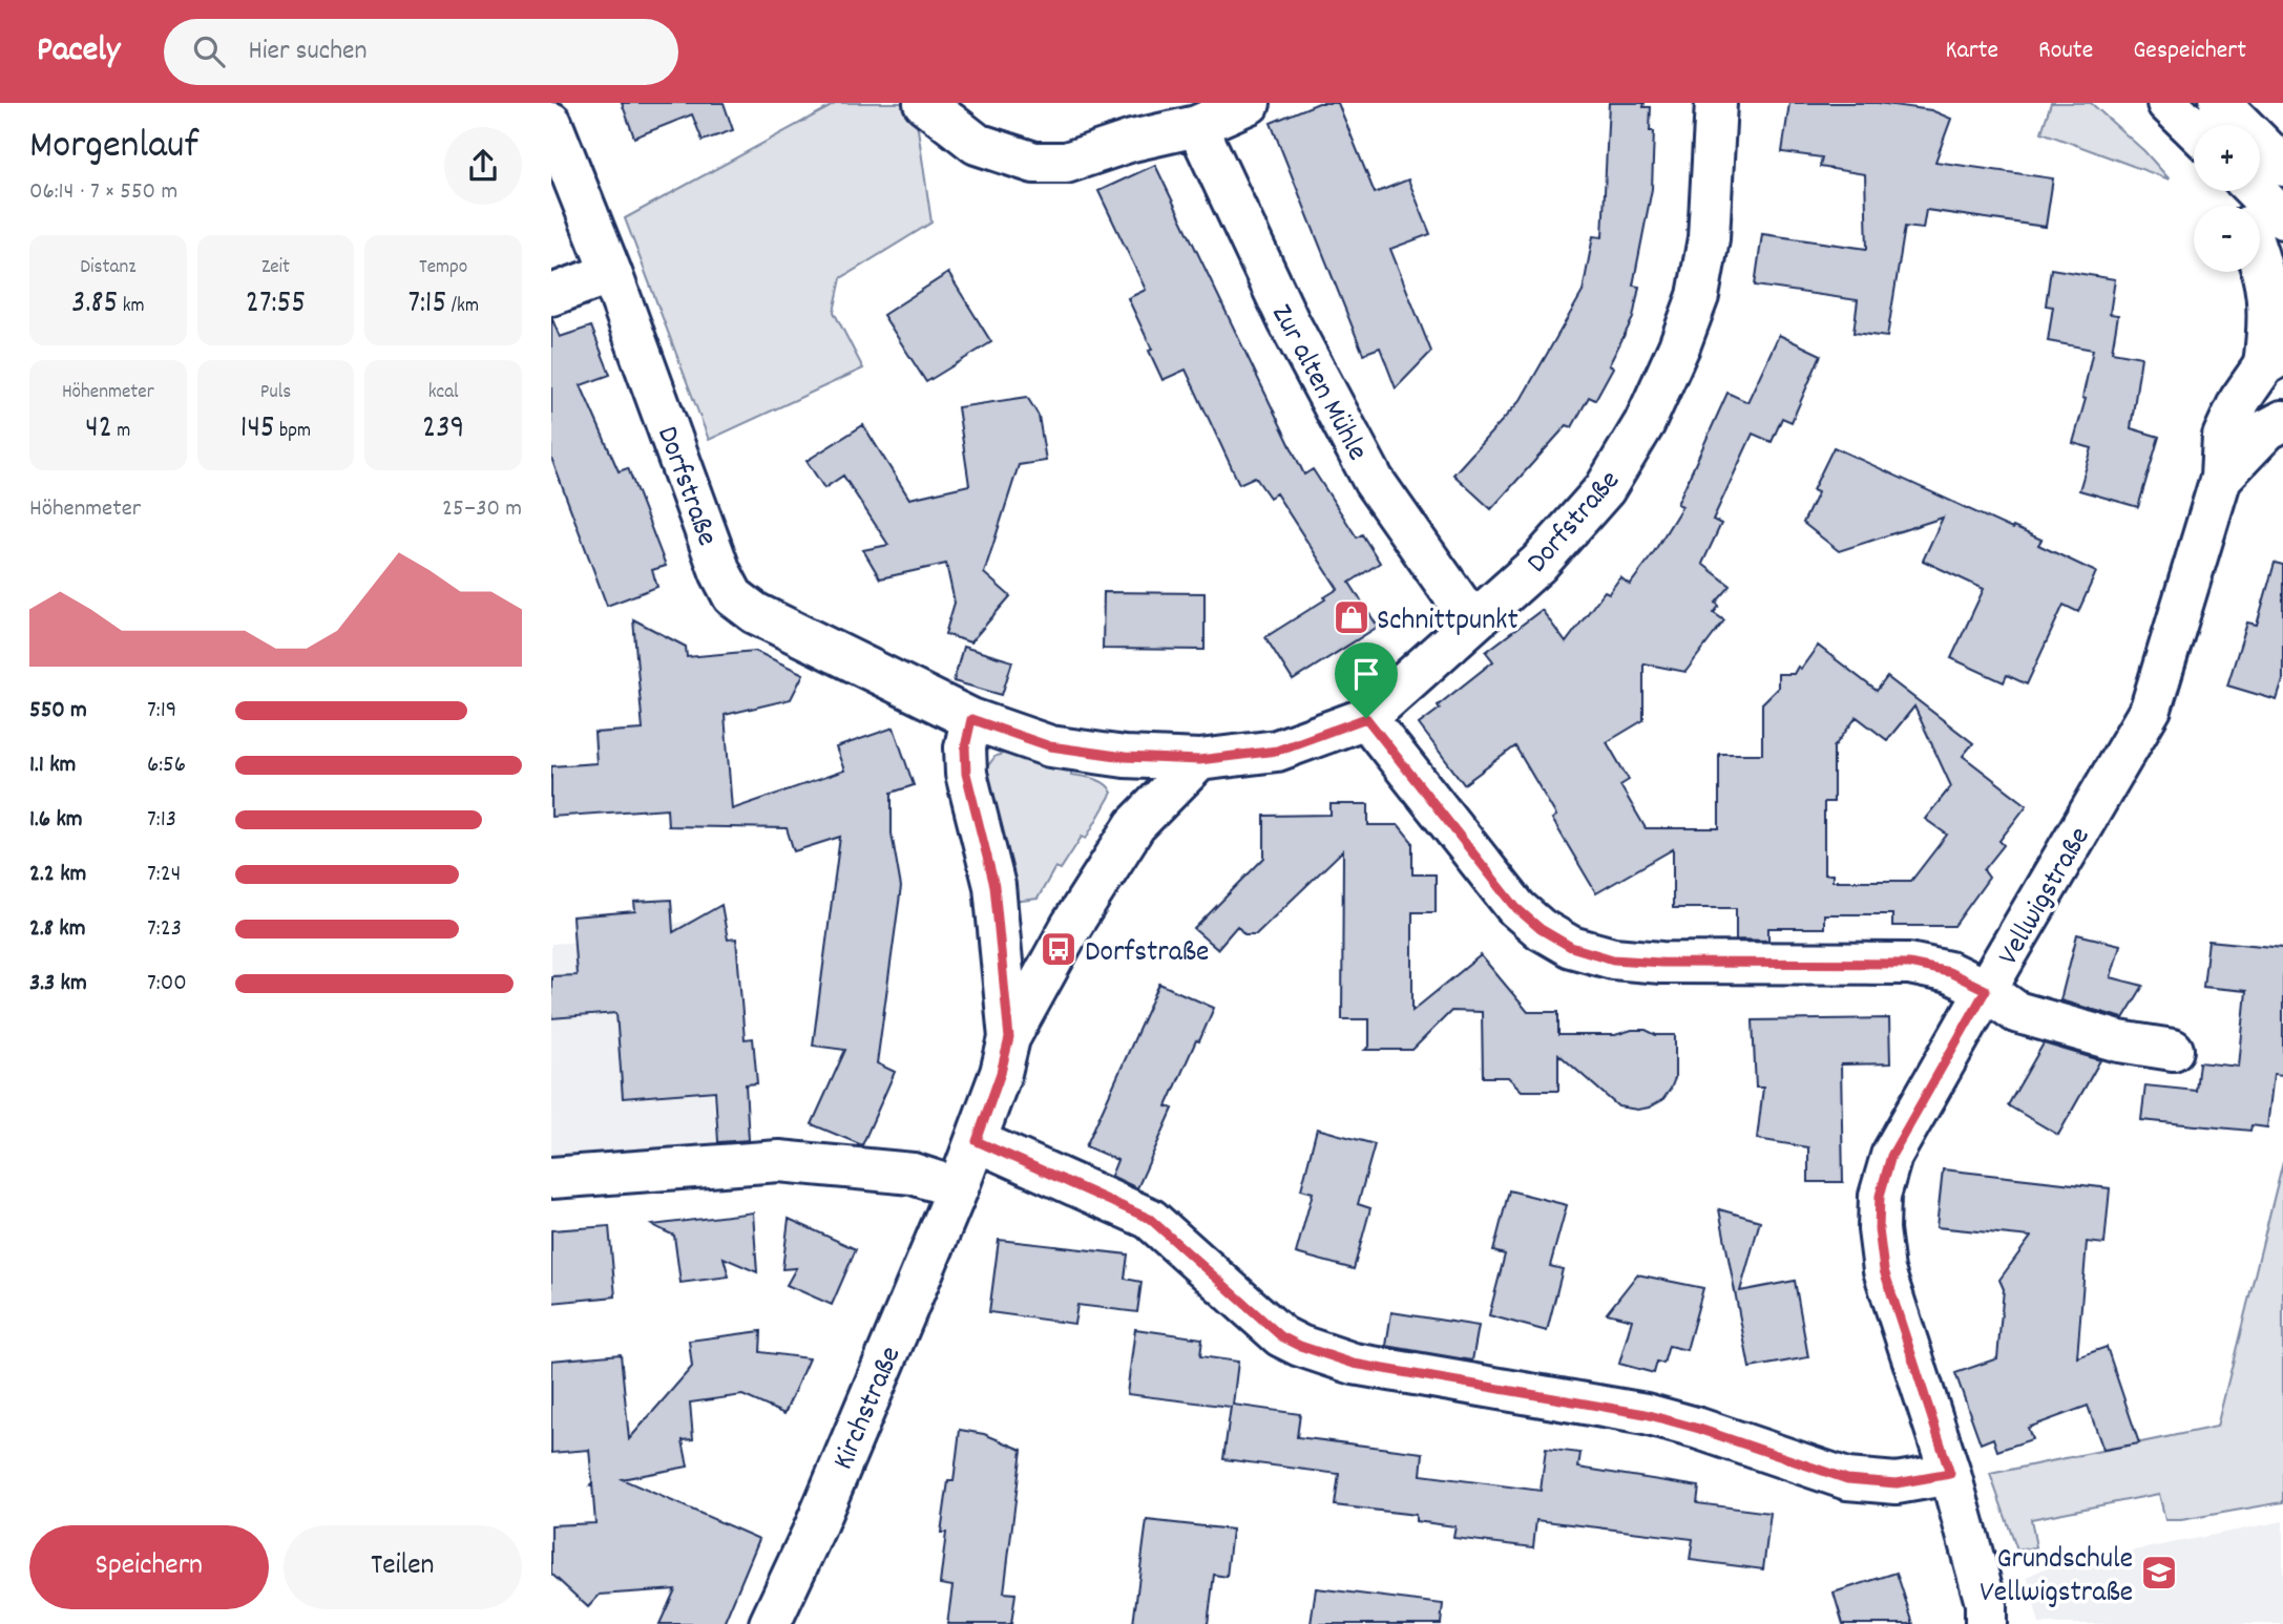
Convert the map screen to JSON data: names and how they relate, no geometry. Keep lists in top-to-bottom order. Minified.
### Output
{"streets":{"street":["Zur alten Mühle","Dorfstraße","Vellwigstraße","Kirchstraße"]},"crossings":[["Zur alten Mühle","Dorfstraße"],["Dorfstraße","Kirchstraße"]],"places":{"shop":["Schnittpunkt"],"bus stop":["Dorfstraße"],"school or university":["Grundschule Vellwigstraße"]},"page":{"header":"Pacely","search":"Hier suchen","nav":["Karte","Route","Gespeichert"],"heading":["Morgenlauf","06:14 · 7 × 550 m"],"map_buttons":["+","−"],"stats":[["Distanz","3.85 km"],["Zeit","27:55"],["Tempo","7:15 /km"],["Höhenmeter","42 m"],["Puls","145 bpm"],["kcal","239"]],"chart":["Höhenmeter","25–30 m"],"list":[{"name":"550 m","note":"7:19"},{"name":"1.1 km","note":"6:56"},{"name":"1.6 km","note":"7:13"},{"name":"2.2 km","note":"7:24"},{"name":"2.8 km","note":"7:23"},{"name":"3.3 km","note":"7:00"}],"buttons":["Speichern","Teilen"]}}
